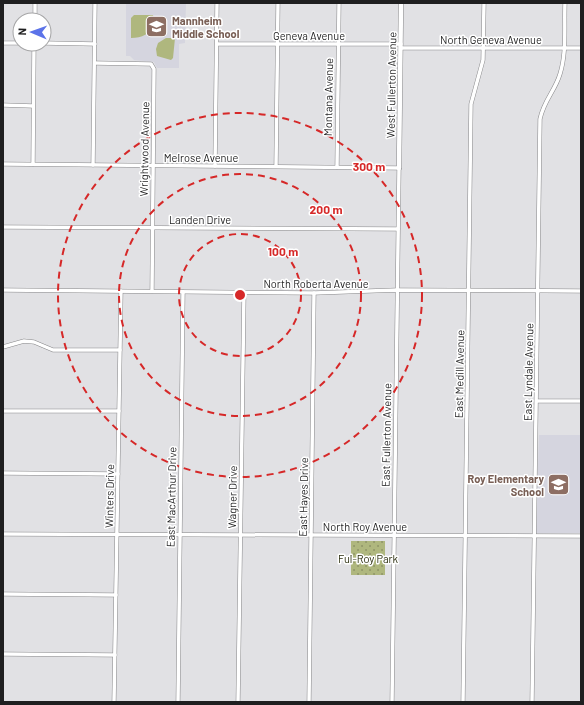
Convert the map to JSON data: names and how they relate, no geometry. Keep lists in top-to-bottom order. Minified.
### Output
{"streets":{"street":["Geneva Avenue","North Geneva Avenue","West Fullerton Avenue","Montana Avenue","Wrightwood Avenue","Melrose Avenue","Landen Drive","North Roberta Avenue","East Lyndale Avenue","East Medill Avenue","East Fullerton Avenue","Winters Drive","East MacArthur Drive","Wagner Drive","East Hayes Drive","North Roy Avenue"]},"crossings":[["Geneva Avenue","North Geneva Avenue"],["Geneva Avenue","West Fullerton Avenue"],["Geneva Avenue","Montana Avenue"],["North Geneva Avenue","West Fullerton Avenue"],["North Geneva Avenue","East Lyndale Avenue"],["North Geneva Avenue","East Medill Avenue"],["West Fullerton Avenue","Melrose Avenue"],["West Fullerton Avenue","East Fullerton Avenue"],["Montana Avenue","Melrose Avenue"],["Wrightwood Avenue","Melrose Avenue"],["Wrightwood Avenue","Landen Drive"],["Wrightwood Avenue","North Roberta Avenue"],["Melrose Avenue","East Fullerton Avenue"],["Landen Drive","East Fullerton Avenue"],["North Roberta Avenue","East Lyndale Avenue"],["North Roberta Avenue","East Medill Avenue"],["North Roberta Avenue","East Fullerton Avenue"],["North Roberta Avenue","Winters Drive"],["North Roberta Avenue","East MacArthur Drive"],["North Roberta Avenue","Wagner Drive"],["North Roberta Avenue","East Hayes Drive"],["East Lyndale Avenue","North Roy Avenue"],["East Medill Avenue","North Roy Avenue"],["East Fullerton Avenue","North Roy Avenue"],["Winters Drive","North Roy Avenue"],["East MacArthur Drive","North Roy Avenue"],["Wagner Drive","North Roy Avenue"],["East Hayes Drive","North Roy Avenue"]],"parks":["Ful-Roy Park"],"places":{"school or university":["Mannheim Middle School","Roy Elementary School"]},"north":"left","rings":["300 m","200 m","100 m"]}
